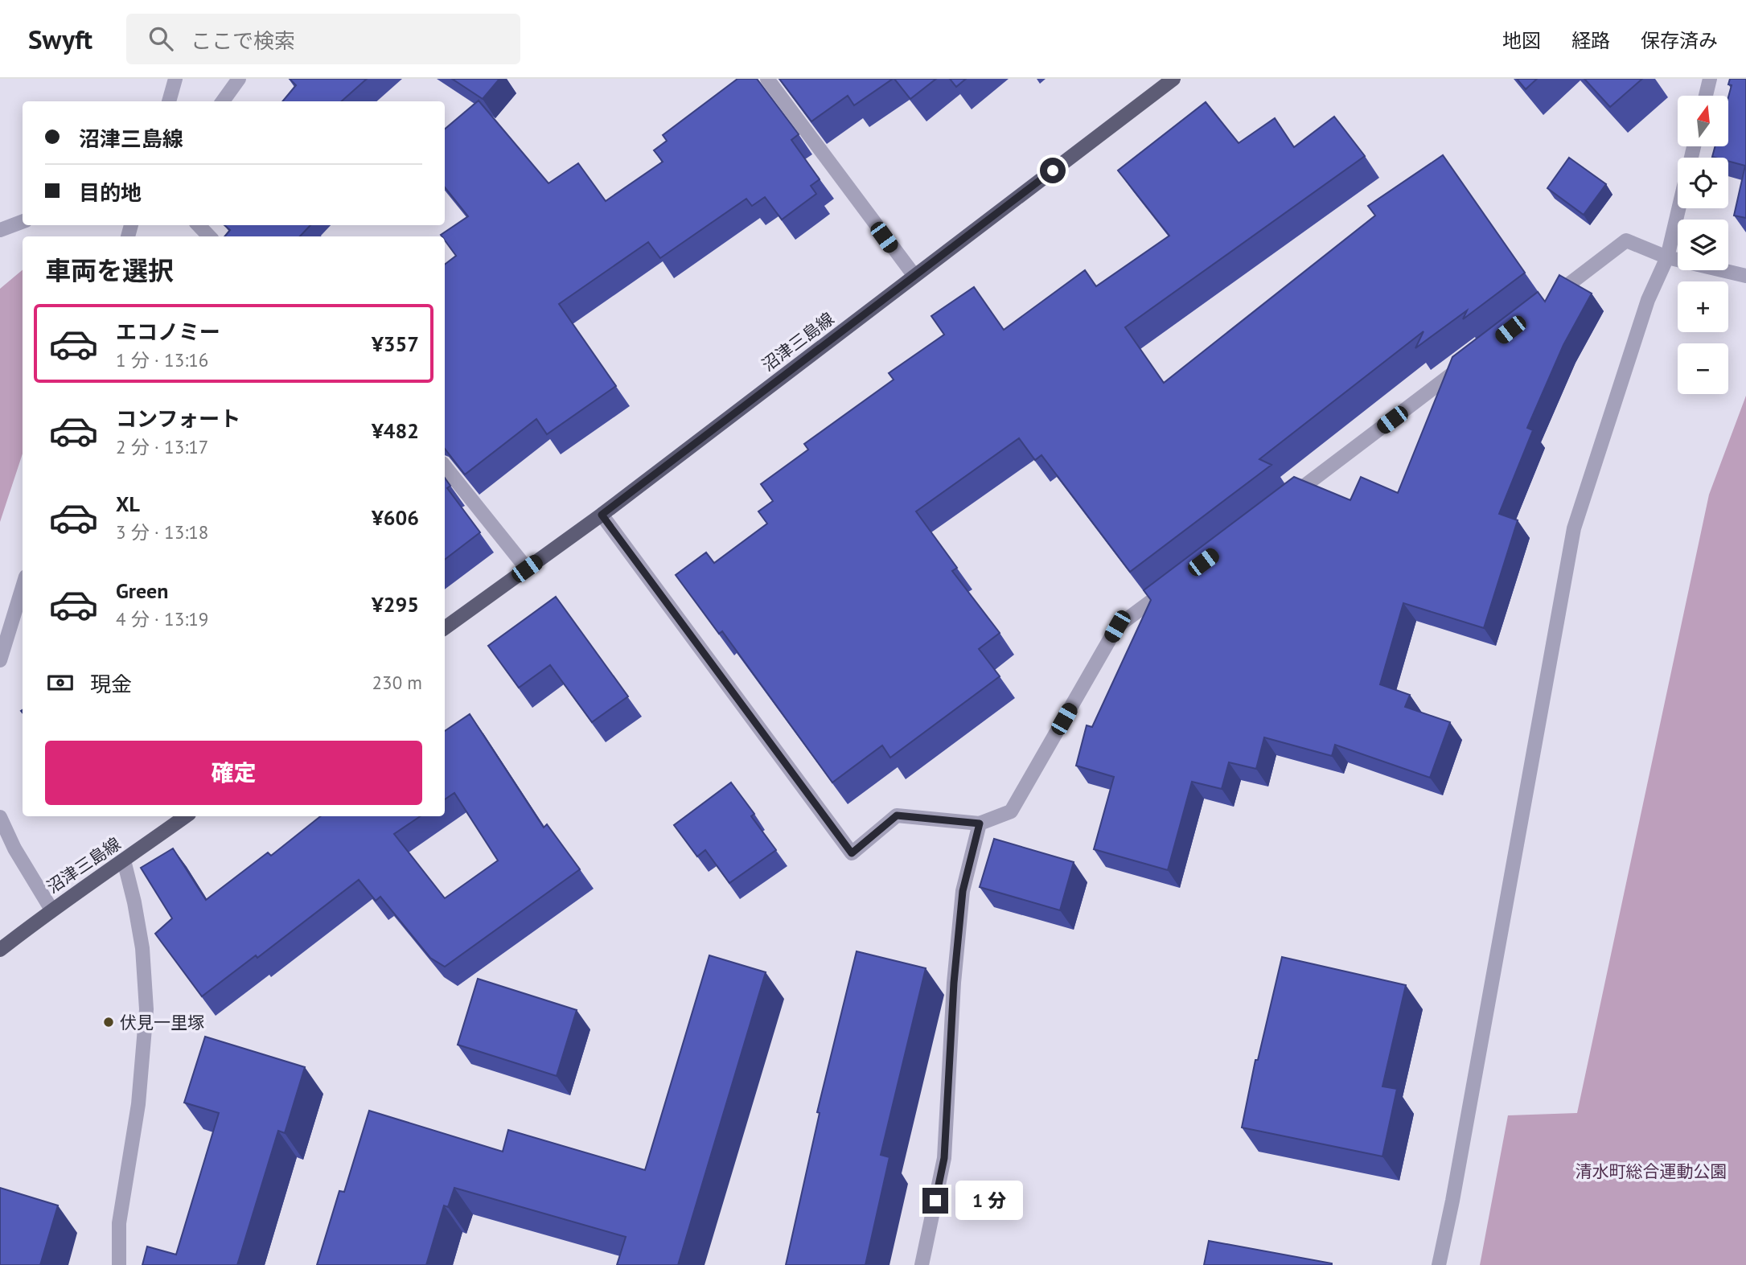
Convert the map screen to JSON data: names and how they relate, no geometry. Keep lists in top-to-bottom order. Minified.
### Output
{"streets":{"main road":["沼津三島線"]},"parks":["清水町総合運動公園"],"places":["伏見一里塚"],"north":"top","page":{"header":"Swyft","search":"ここで検索","nav":["地図","経路","保存済み"],"map_buttons":["+","−"],"banner":["沼津三島線","目的地"],"heading":"車両を選択","list":[{"name":"エコノミー","note":"1 分 · 13:16","value":"¥357"},{"name":"コンフォート","note":"2 分 · 13:17","value":"¥482"},{"name":"XL","note":"3 分 · 13:18","value":"¥606"},{"name":"Green","note":"4 分 · 13:19","value":"¥295"}],"pay":["現金","230 m"],"buttons":"確定","bubble":"1 分"}}
